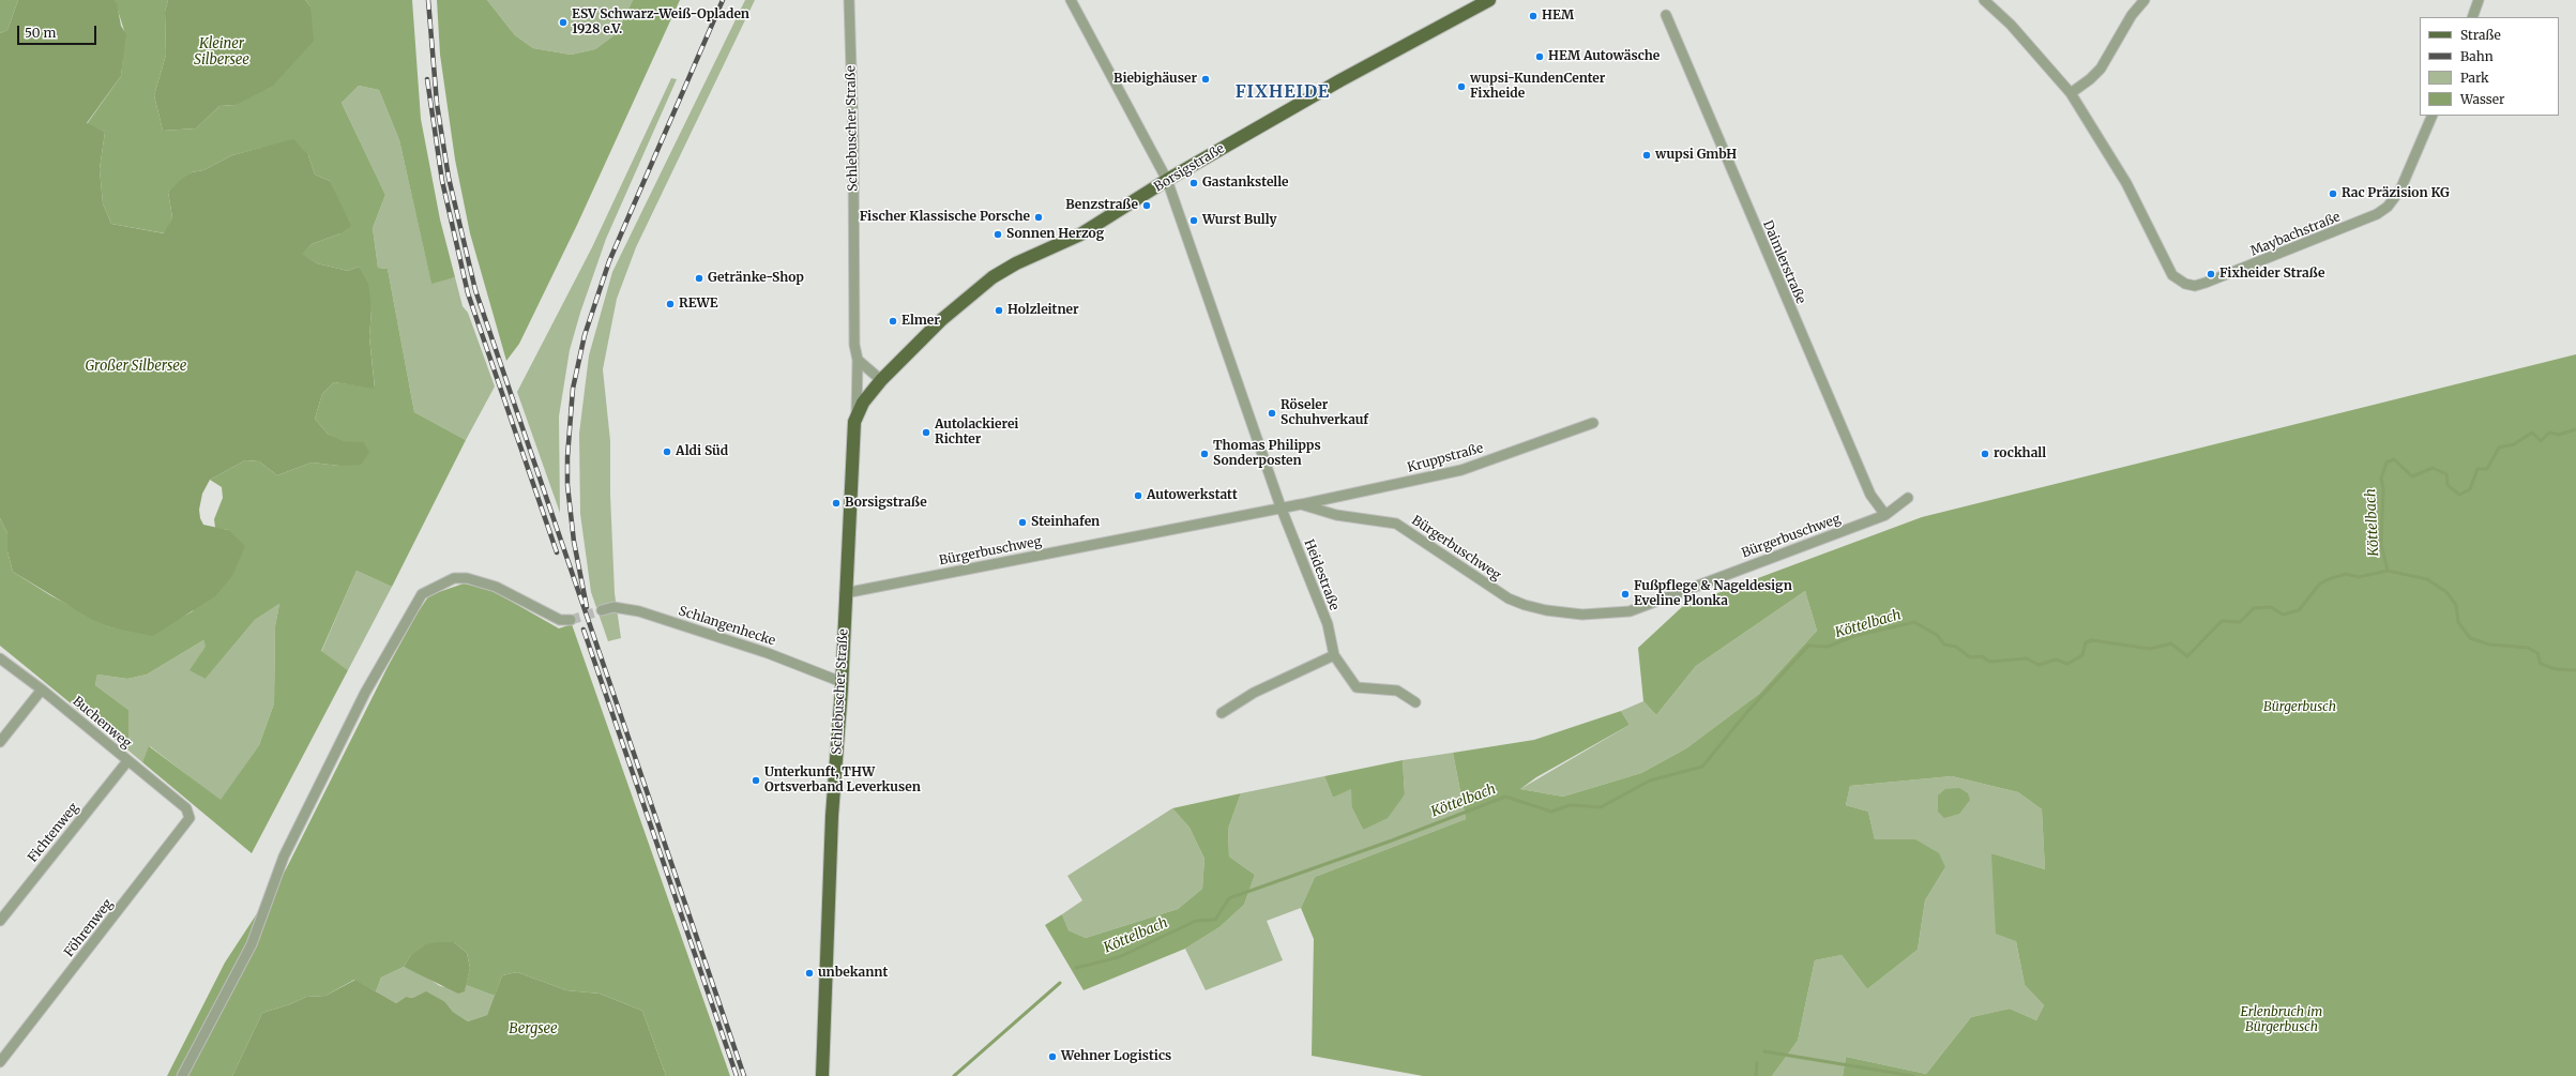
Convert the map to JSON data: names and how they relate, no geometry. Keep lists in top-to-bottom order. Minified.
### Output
{"streets":{"main road":["Schlebuscher Straße","Borsigstraße"],"street":["Maybachstraße","Daimlerstraße","Kruppstraße","Bürgerbuschweg","Heidestraße","Schlangenhecke","Buchenweg","Fichtenweg","Föhrenweg"]},"crossings":[["Schlebuscher Straße","Borsigstraße"],["Schlebuscher Straße","Bürgerbuschweg"],["Schlebuscher Straße","Schlangenhecke"],["Daimlerstraße","Bürgerbuschweg"],["Kruppstraße","Bürgerbuschweg"],["Bürgerbuschweg","Heidestraße"],["Buchenweg","Fichtenweg"],["Buchenweg","Föhrenweg"]],"districts":["FIXHEIDE"],"water":["Kleiner Silbersee","Großer Silbersee","Köttelbach","Bergsee"],"parks":["Bürgerbusch","Erlenbruch im Bürgerbusch"],"places":["HEM","ESV Schwarz-Weiß-Opladen 1928 e.V.","HEM Autowäsche","Biebighäuser","wupsi-KundenCenter Fixheide","wupsi GmbH","Gastankstelle","Rac Präzision KG","Benzstraße","Fischer Klassische Porsche","Wurst Bully","Sonnen Herzog","Fixheider Straße","Getränke-Shop","REWE","Holzleitner","Elmer","Röseler Schuhverkauf","Autolackierei Richter","Aldi Süd","Thomas Philipps Sonderposten","rockhall","Autowerkstatt","Borsigstraße","Steinhafen","Fußpflege & Nageldesign Eveline Plonka","Unterkunft, THW Ortsverband Leverkusen","unbekannt","Wehner Logistics"],"legend":["Straße","Bahn","Park","Wasser"],"scale_bar":"50 m"}
